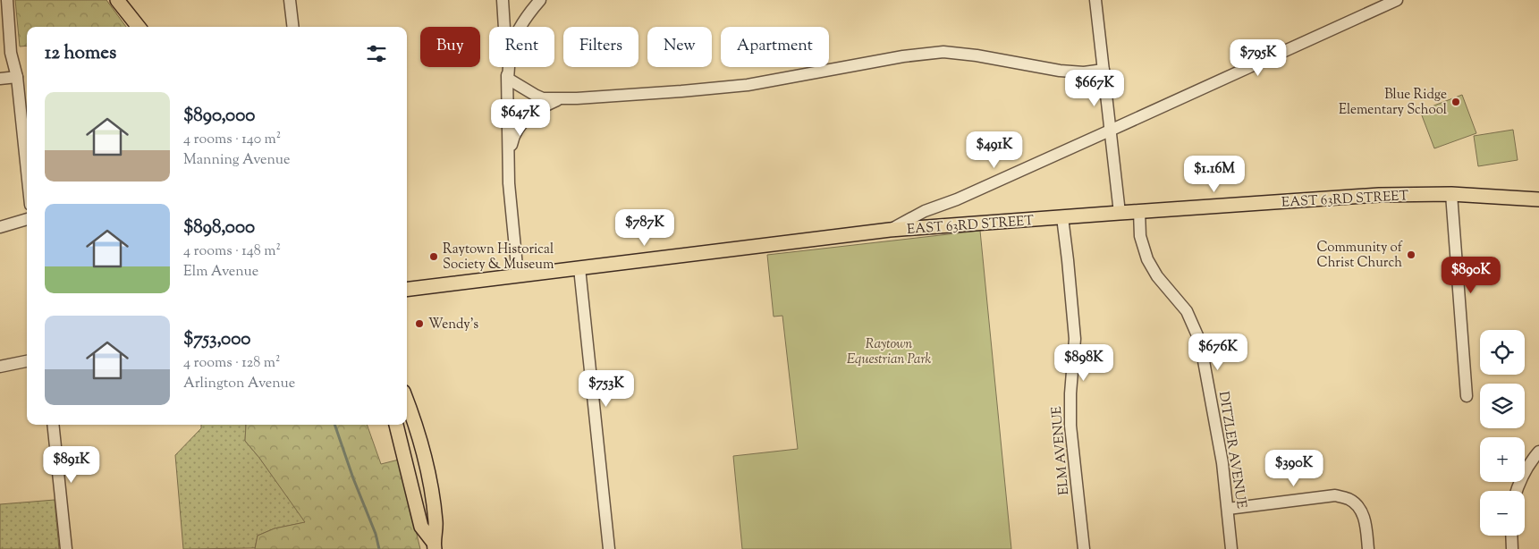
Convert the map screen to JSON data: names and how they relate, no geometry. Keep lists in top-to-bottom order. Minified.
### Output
{"streets":{"main road":["EAST 63RD STREET"],"street":["DITZLER AVENUE","ELM AVENUE"]},"crossings":[["EAST 63RD STREET","DITZLER AVENUE"],["EAST 63RD STREET","ELM AVENUE"]],"parks":["Raytown Equestrian Park"],"places":["Blue Ridge Elementary School","Community of Christ Church","Raytown Historical Society & Museum","Wendy's"],"page":{"chip":["Buy","Rent","Filters","New","Apartment"],"heading":"12 homes","price":["$795K","$667K","$647K","$491K","$1.16M","$787K","$890K","$676K","$898K","$753K","$891K","$390K"],"list":[{"name":"$890,000","note":"4 rooms · 140 m² · Manning Avenue"},{"name":"$898,000","note":"4 rooms · 148 m² · Elm Avenue"},{"name":"$753,000","note":"4 rooms · 128 m² · Arlington Avenue"}],"map_buttons":["+","−"]}}
